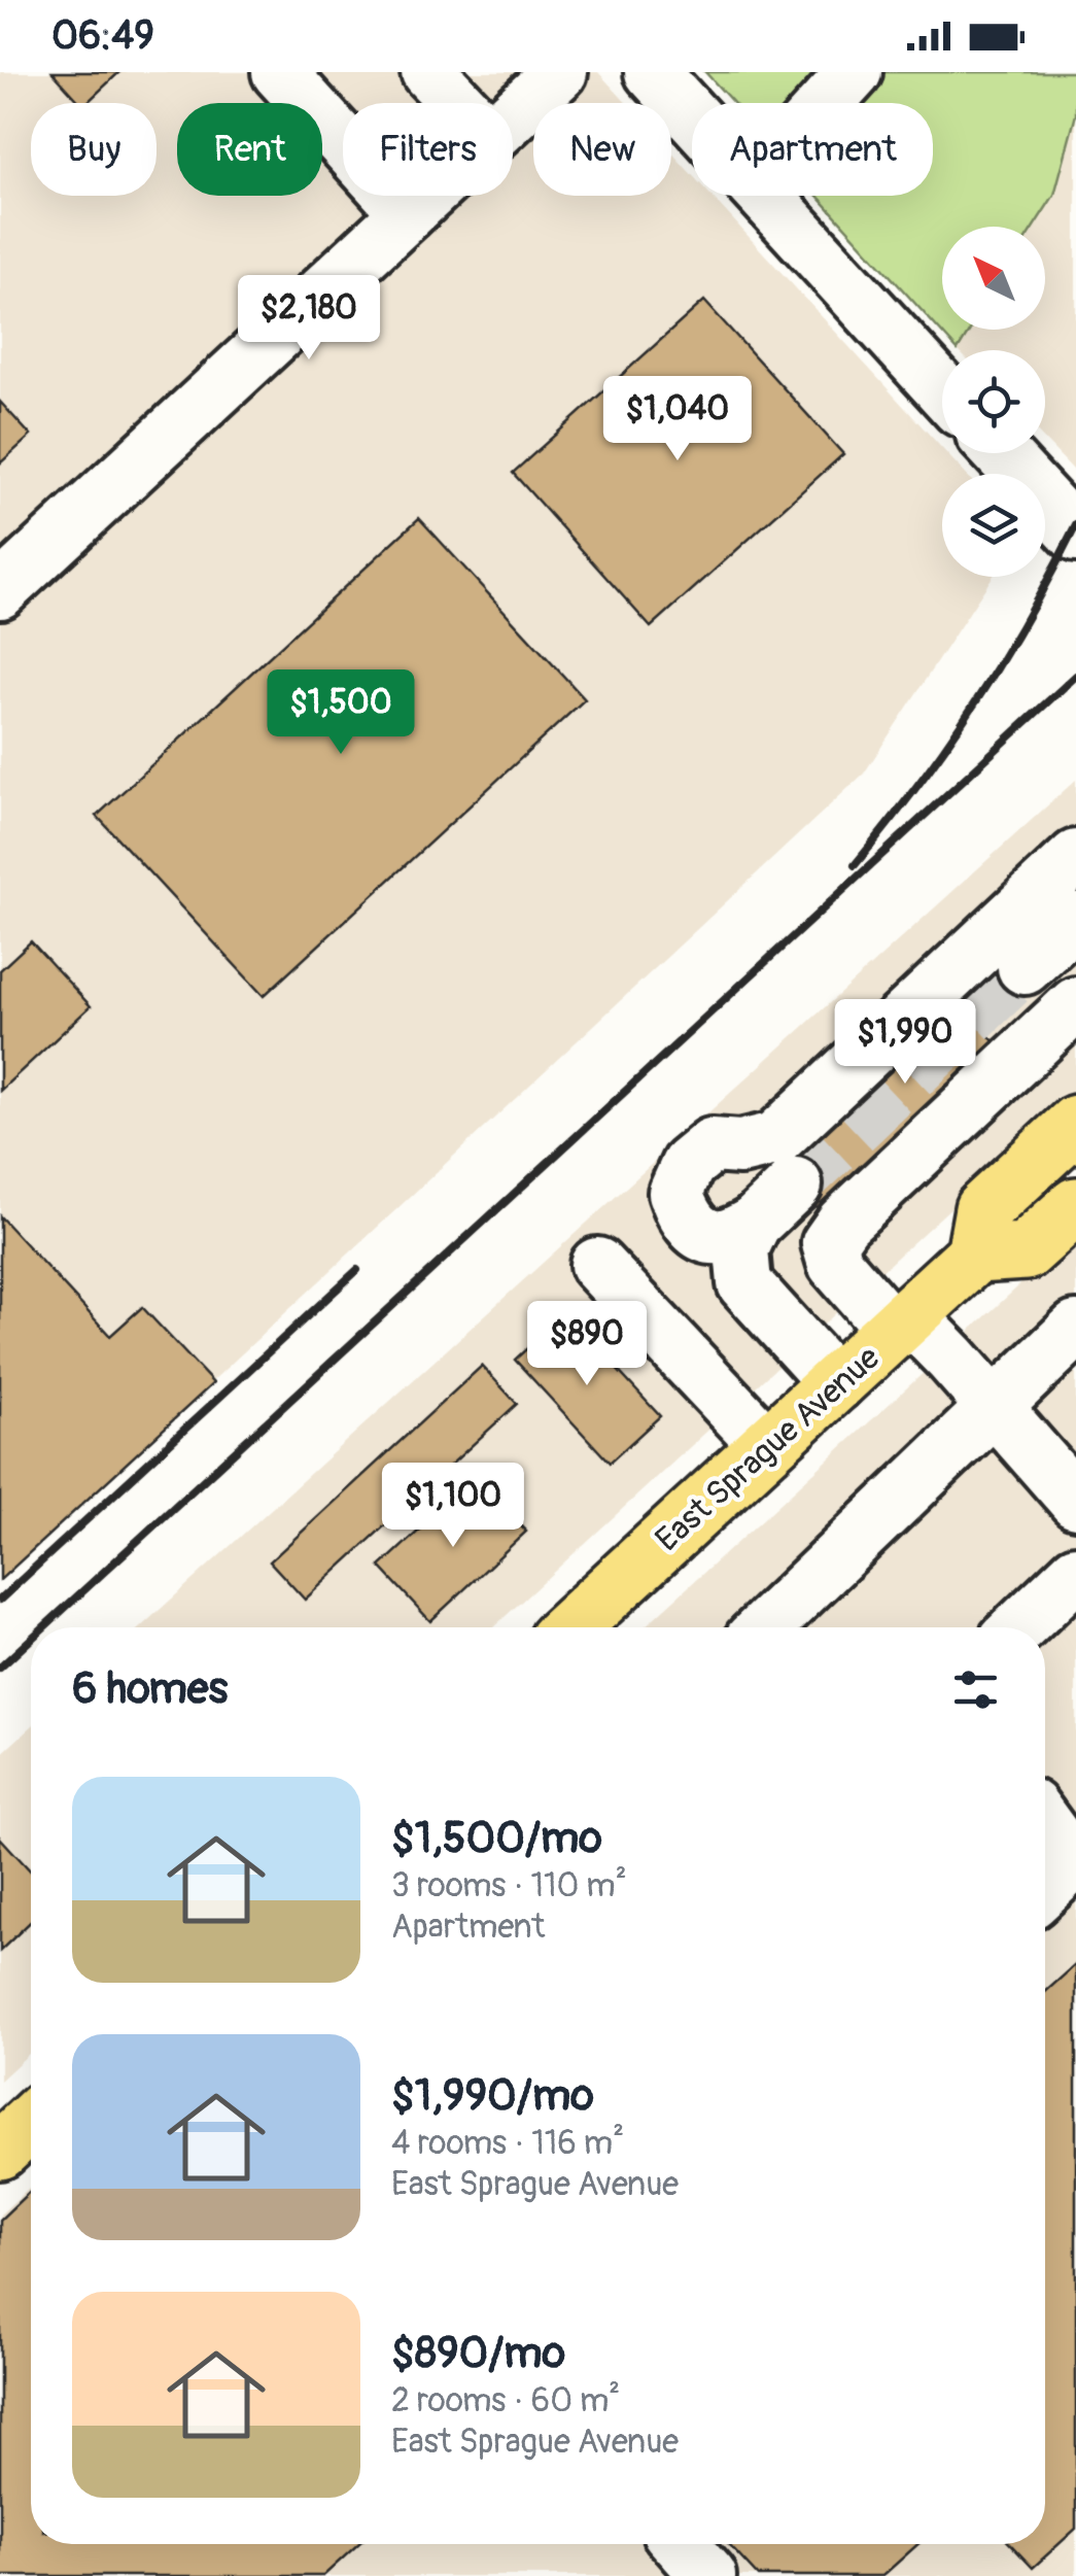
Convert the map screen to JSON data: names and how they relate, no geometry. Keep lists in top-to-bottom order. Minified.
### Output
{"streets":{"main road":["East Sprague Avenue"]},"north":"top left","page":{"status":"06:49","chip":["Buy","Rent","Filters","New","Apartment"],"price":["$2,180","$1,040","$1,500","$1,990","$890","$1,100"],"heading":"6 homes","list":[{"name":"$1,500/mo","note":"3 rooms · 110 m² · Apartment"},{"name":"$1,990/mo","note":"4 rooms · 116 m² · East Sprague Avenue"},{"name":"$890/mo","note":"2 rooms · 60 m² · East Sprague Avenue"}]}}
